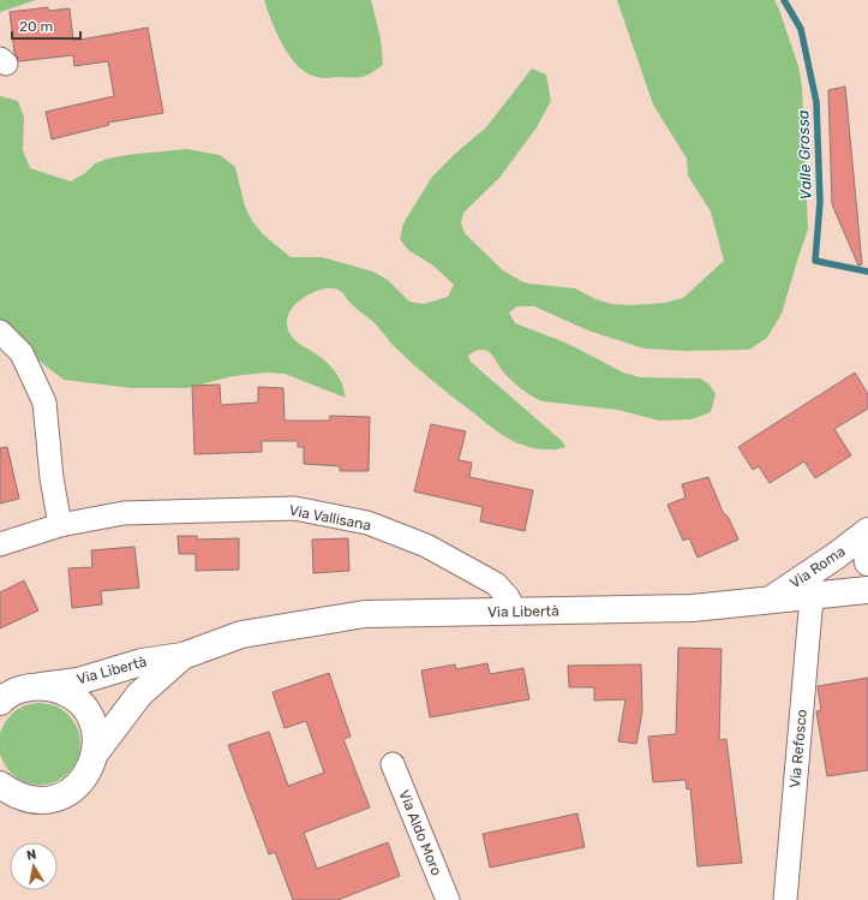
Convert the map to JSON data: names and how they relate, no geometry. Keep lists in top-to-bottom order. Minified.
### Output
{"streets":{"main road":["Via Roma","Via Libertà"],"street":["Via Vallisana","Via Refosco","Via Aldo Moro"]},"crossings":[["Via Vallisana","Via Libertà"],["Via Roma","Via Libertà"],["Via Libertà","Via Refosco"]],"water":["Valle Grossa"],"scale_bar":"20 m","north":"top"}
